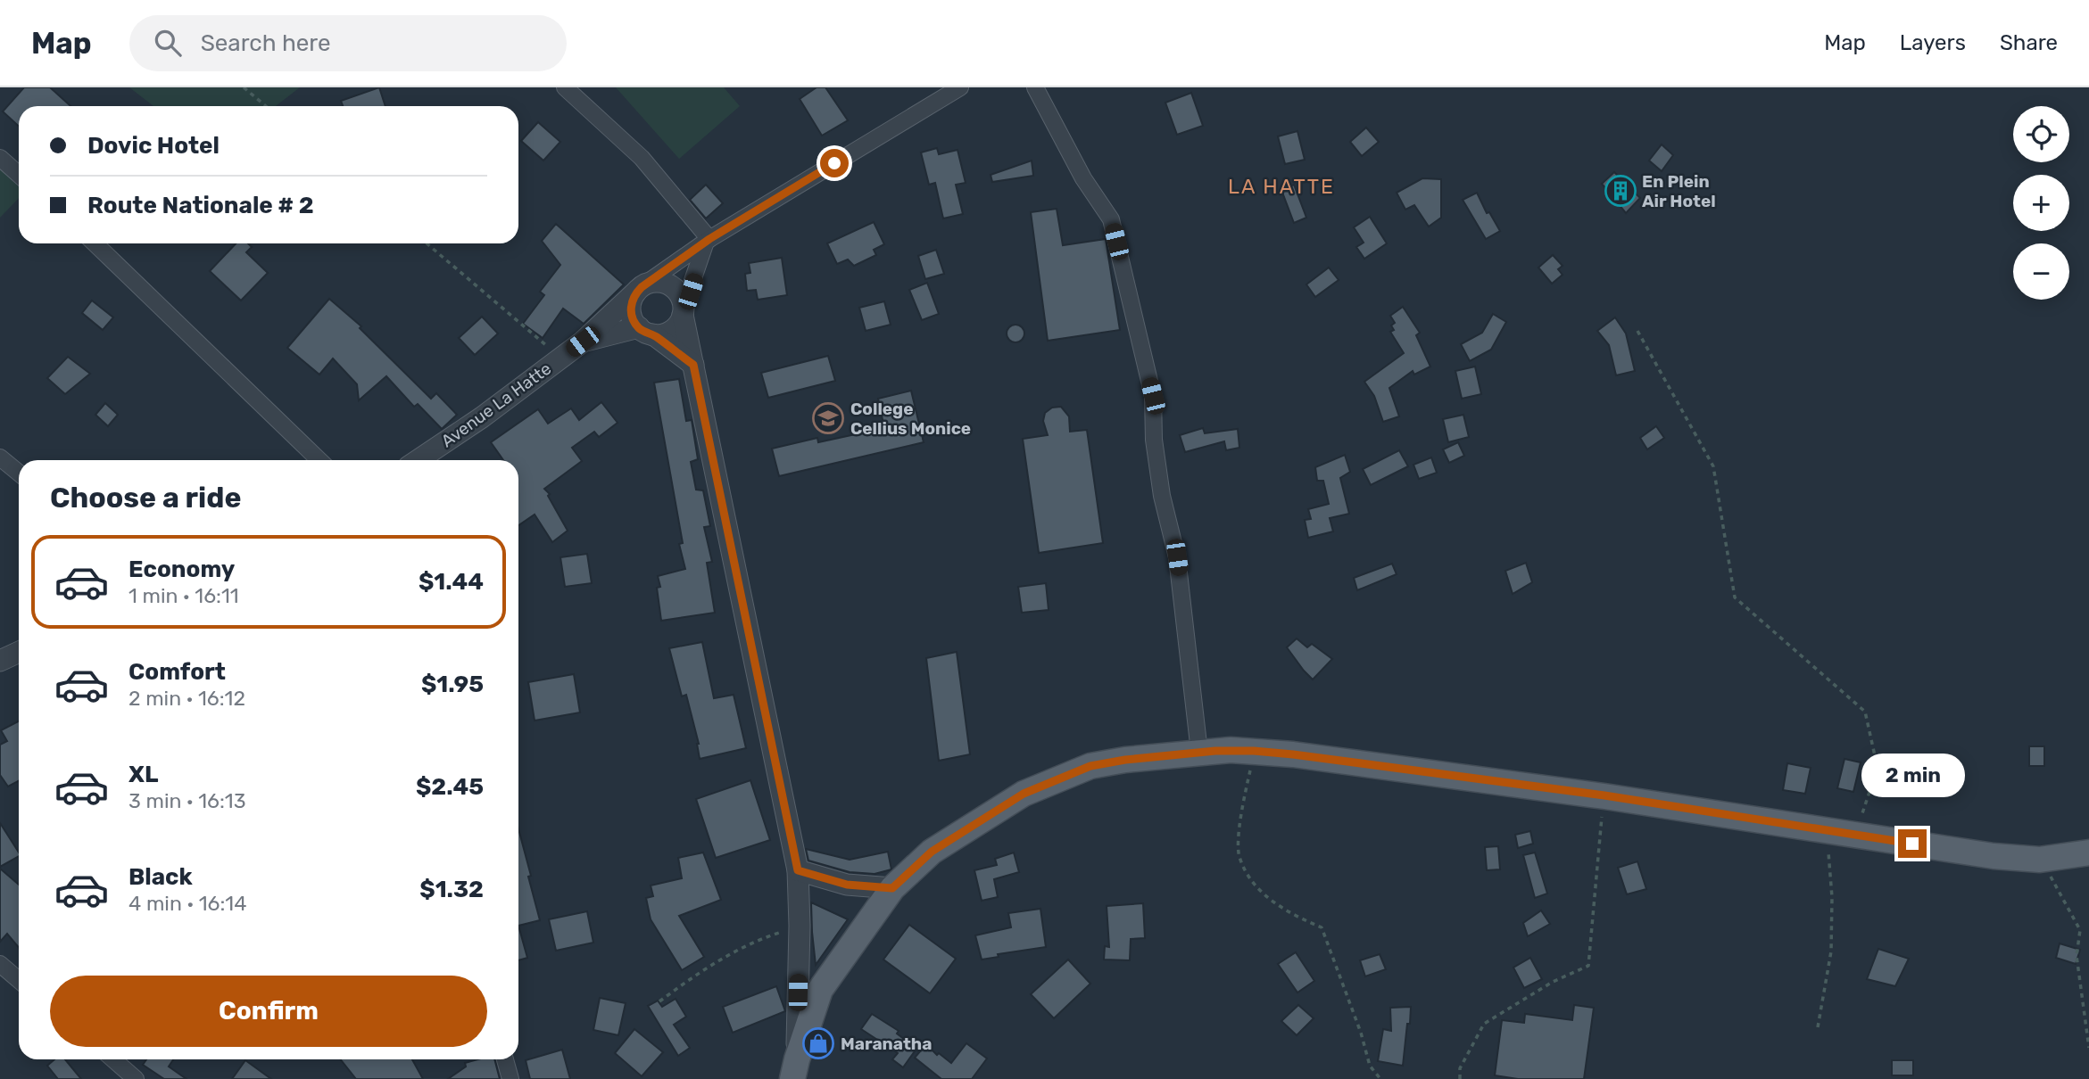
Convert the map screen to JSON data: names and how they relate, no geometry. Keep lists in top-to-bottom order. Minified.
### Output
{"streets":{"street":["Avenue La Hatte"]},"districts":["LA HATTE"],"places":{"building":["En Plein Air Hotel"],"school or university":["College Cellius Monice"],"shop":["Maranatha"]},"page":{"header":"Map","search":"Search here","nav":["Map","Layers","Share"],"map_buttons":["+","−"],"banner":["Dovic Hotel","Route Nationale # 2"],"heading":"Choose a ride","list":[{"name":"Economy","note":"1 min · 16:11","value":"$1.44"},{"name":"Comfort","note":"2 min · 16:12","value":"$1.95"},{"name":"XL","note":"3 min · 16:13","value":"$2.45"},{"name":"Black","note":"4 min · 16:14","value":"$1.32"}],"bubble":"2 min","buttons":"Confirm"}}
